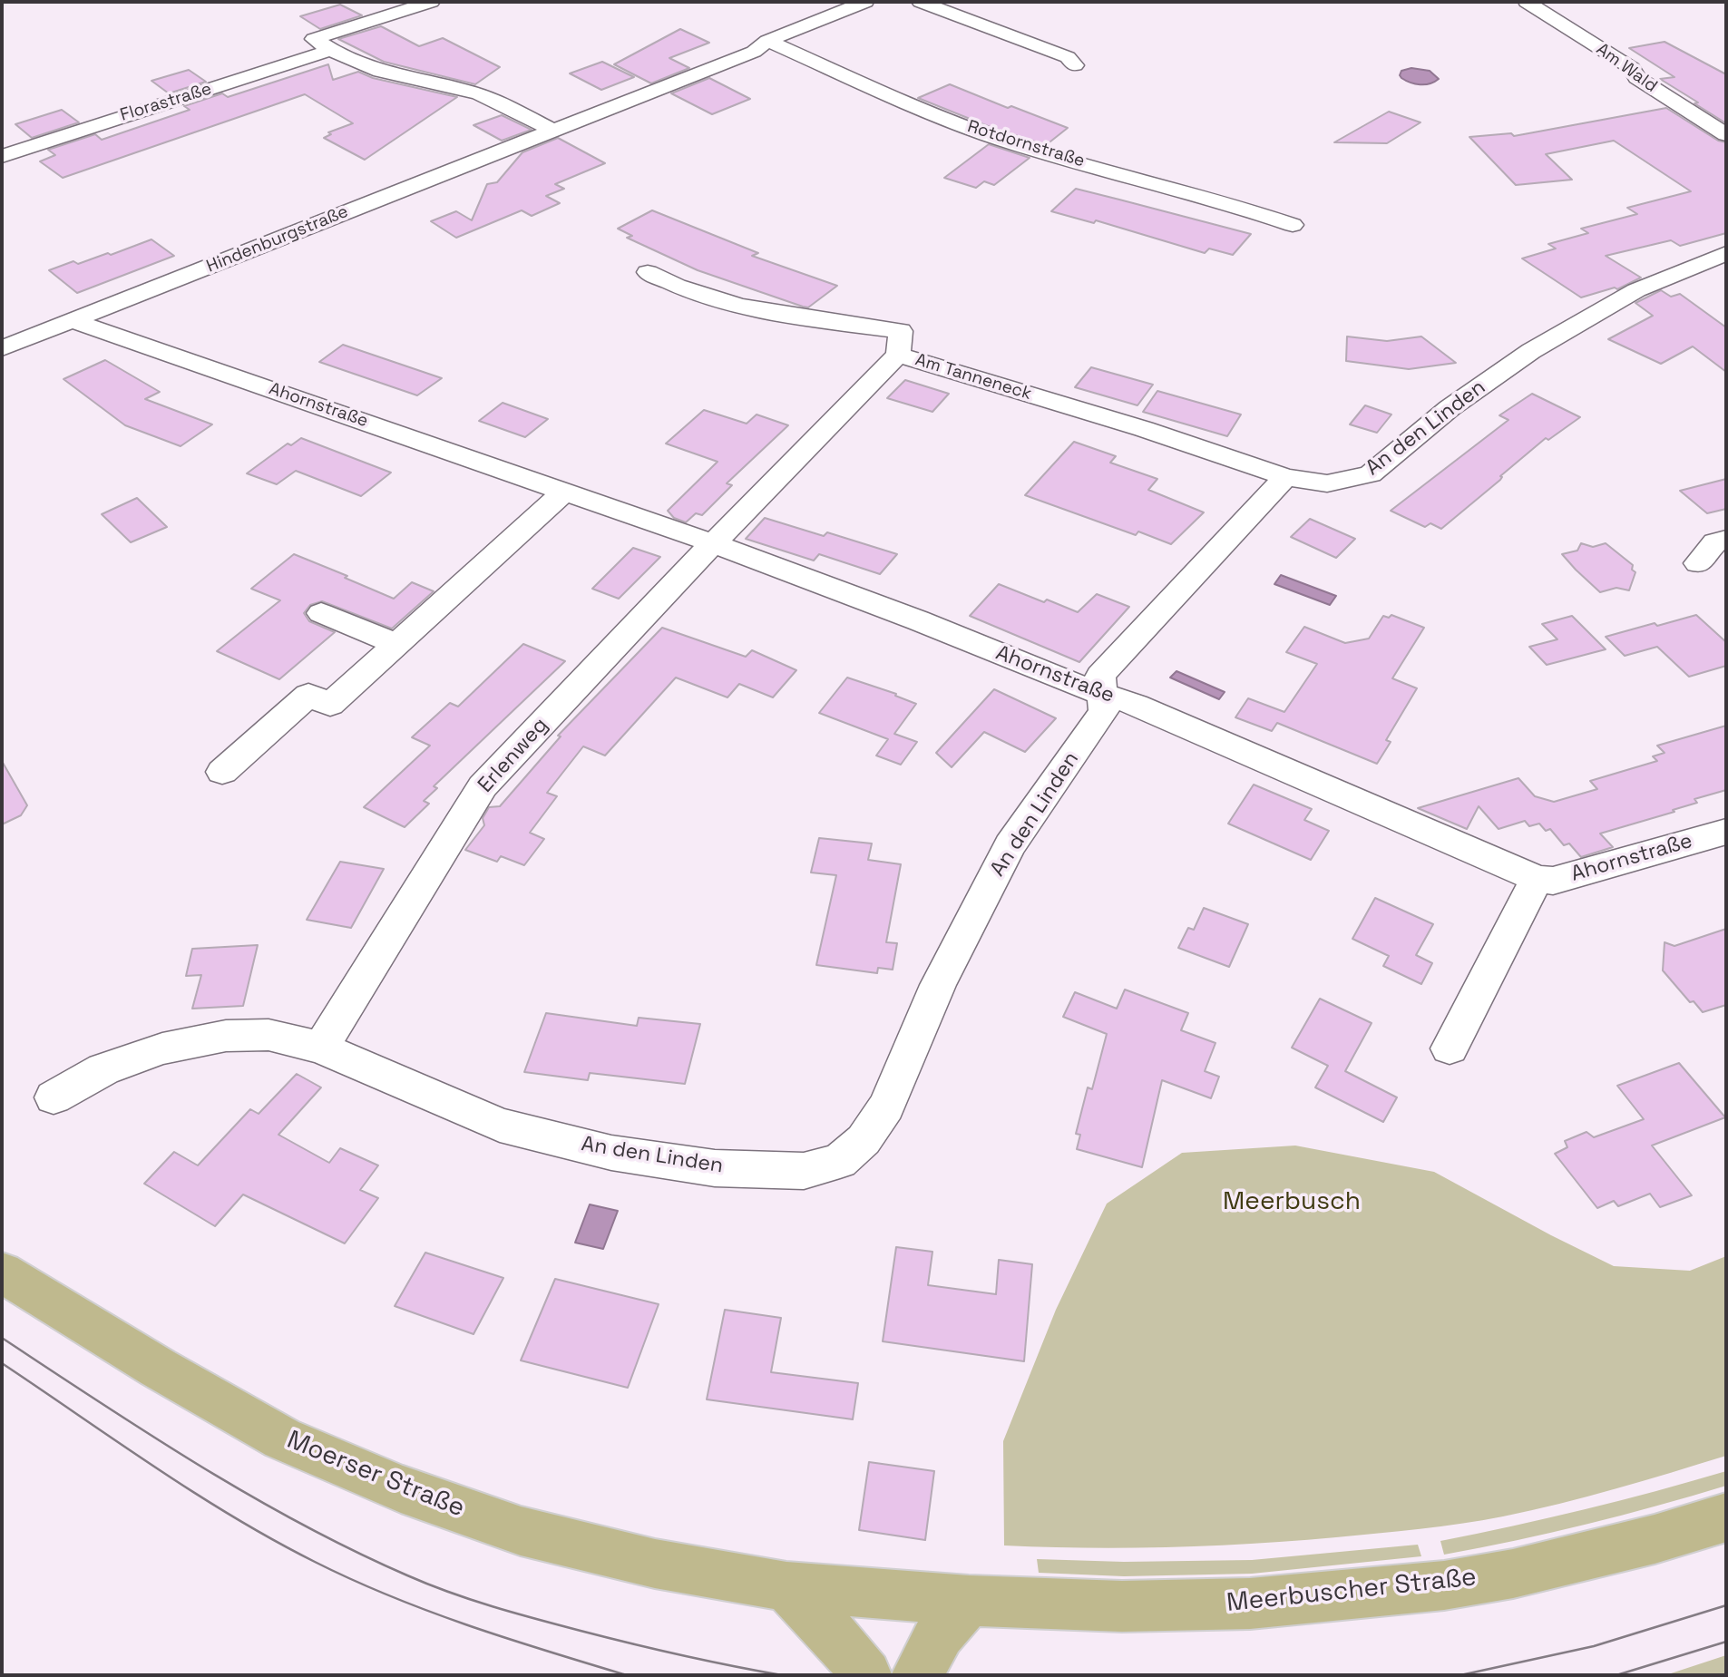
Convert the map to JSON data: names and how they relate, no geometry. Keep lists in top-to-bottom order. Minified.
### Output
{"streets":{"main road":["Moerser Straße","Meerbuscher Straße"],"street":["Am Wald","Florastraße","Rotdornstraße","Hindenburgstraße","Am Tanneneck","Ahornstraße","An den Linden","Erlenweg"]},"crossings":[["Rotdornstraße","Hindenburgstraße"],["Hindenburgstraße","Ahornstraße"],["Am Tanneneck","An den Linden"],["Am Tanneneck","Erlenweg"],["Ahornstraße","An den Linden"],["Ahornstraße","Erlenweg"],["An den Linden","Erlenweg"],["Moerser Straße","Meerbuscher Straße"]],"parks":["Meerbusch"]}
